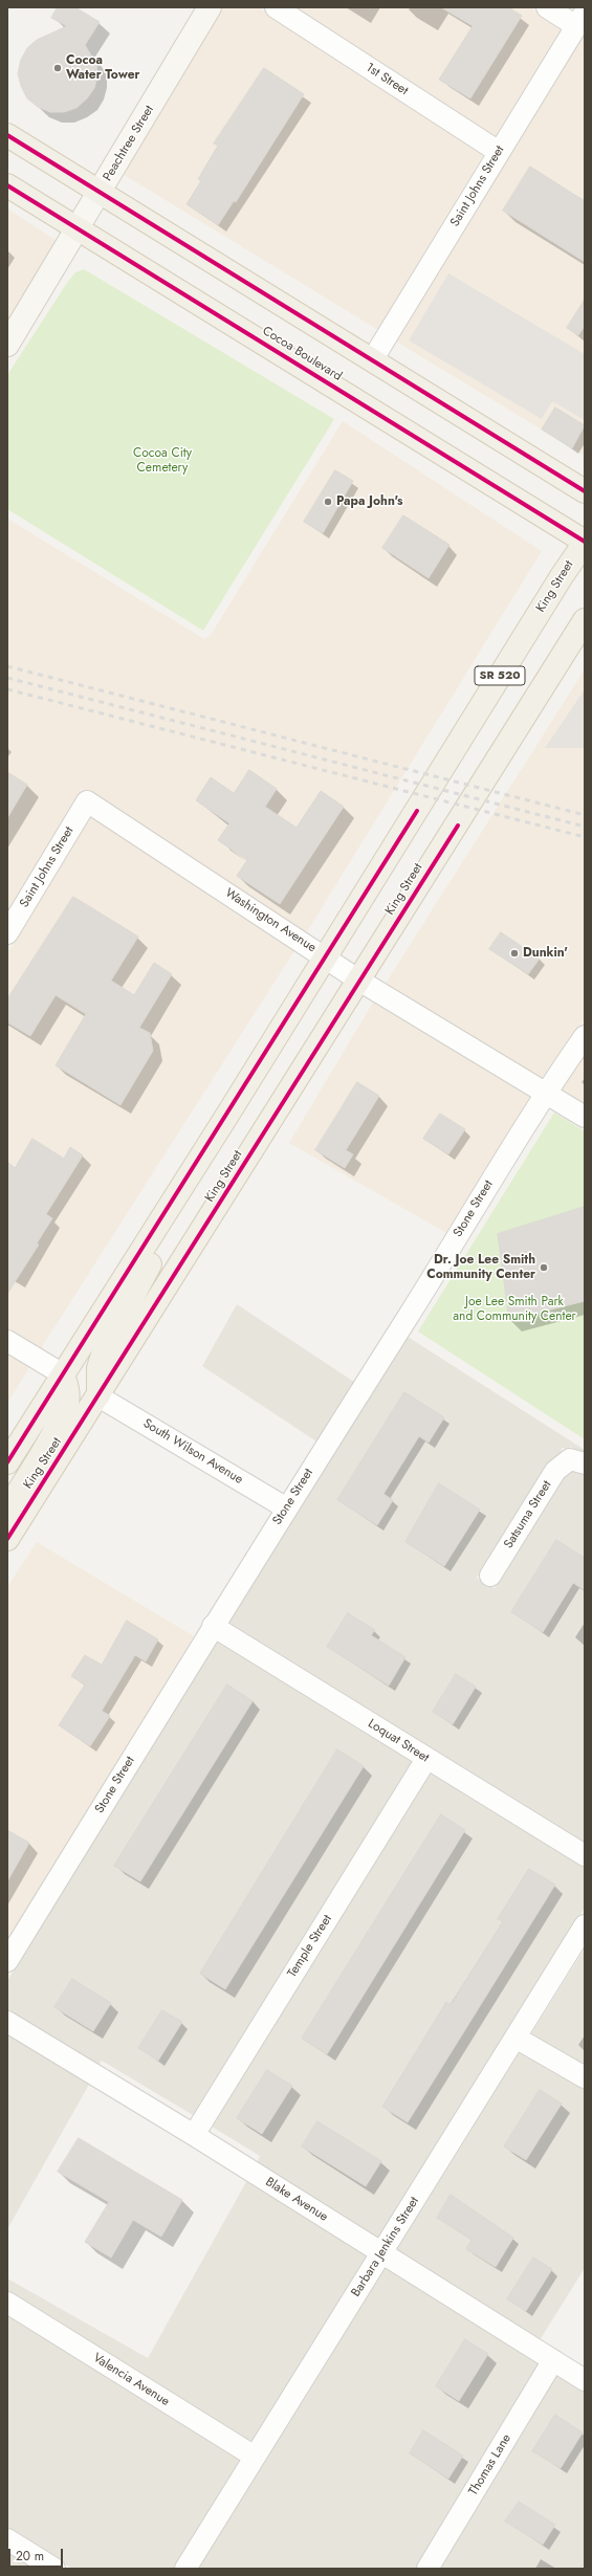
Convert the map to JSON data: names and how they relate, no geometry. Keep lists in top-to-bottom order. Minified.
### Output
{"streets":{"main road":["Cocoa Boulevard","King Street","SR 520"],"street":["1st Street","Peachtree Street","Saint Johns Street","Washington Avenue","Stone Street","South Wilson Avenue","Satsuma Street","Loquat Street","Temple Street","Blake Avenue","Barbara Jenkins Street","Valencia Avenue","Thomas Lane"]},"crossings":[["1st Street","Saint Johns Street"],["Peachtree Street","Cocoa Boulevard"],["Saint Johns Street","Washington Avenue"],["Cocoa Boulevard","King Street"],["King Street","Washington Avenue"],["King Street","South Wilson Avenue"],["Washington Avenue","Stone Street"],["Stone Street","South Wilson Avenue"],["Stone Street","Loquat Street"],["Loquat Street","Temple Street"],["Temple Street","Blake Avenue"],["Blake Avenue","Barbara Jenkins Street"],["Blake Avenue","Thomas Lane"],["Barbara Jenkins Street","Valencia Avenue"]],"parks":["Cocoa City Cemetery","Joe Lee Smith Park and Community Center"],"places":["Cocoa Water Tower","Papa John's","Dunkin'","Dr. Joe Lee Smith Community Center"],"scale_bar":"20 m"}
